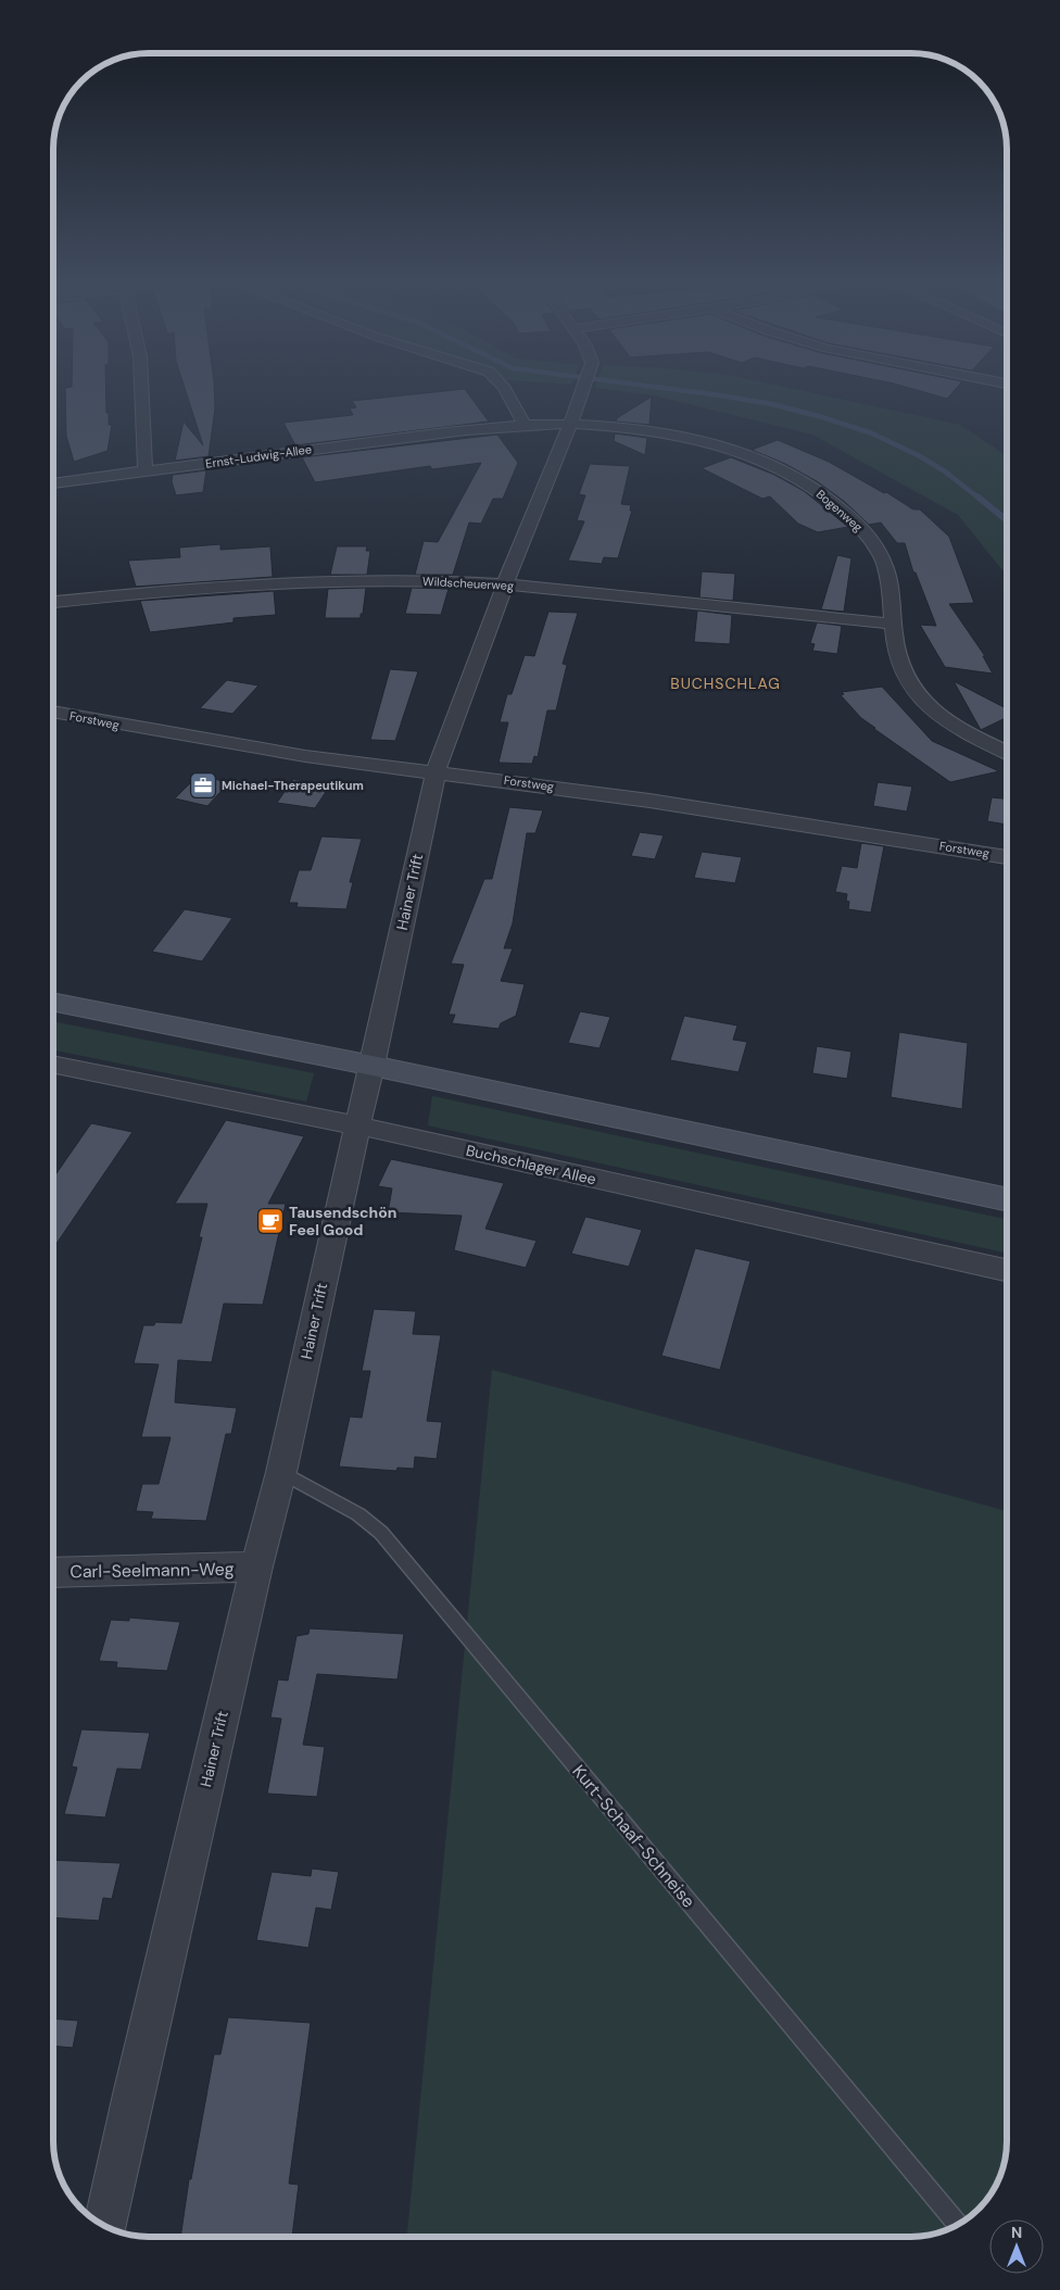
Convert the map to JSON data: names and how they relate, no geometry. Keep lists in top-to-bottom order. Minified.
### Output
{"streets":{"street":["Ernst-Ludwig-Allee","Bogenweg","Wildscheuerweg","Forstweg","Hainer Trift","Buchschlager Allee","Carl-Seelmann-Weg"],"lane":["Kurt-Schaaf-Schneise"]},"crossings":[["Ernst-Ludwig-Allee","Bogenweg"],["Ernst-Ludwig-Allee","Hainer Trift"],["Bogenweg","Wildscheuerweg"],["Bogenweg","Hainer Trift"],["Wildscheuerweg","Hainer Trift"],["Forstweg","Hainer Trift"],["Hainer Trift","Buchschlager Allee"],["Hainer Trift","Carl-Seelmann-Weg"],["Hainer Trift","Kurt-Schaaf-Schneise"]],"districts":["BUCHSCHLAG"],"places":{"office":["Michael-Therapeutikum"],"cafe":["Tausendschön Feel Good"]},"north":"top"}
